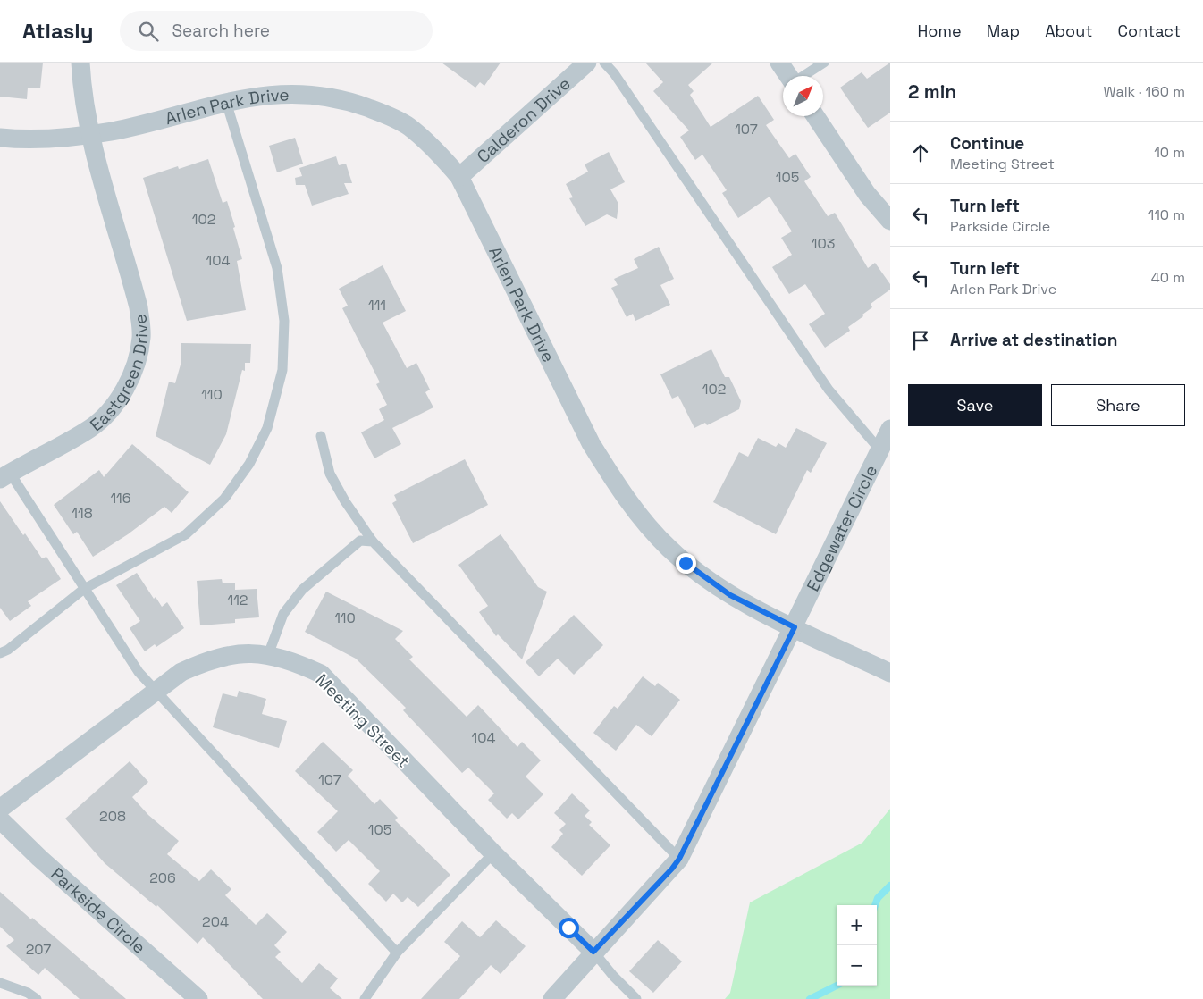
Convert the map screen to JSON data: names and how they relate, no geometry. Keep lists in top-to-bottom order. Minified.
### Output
{"streets":{"street":["Arlen Park Drive","Calderon Drive","Eastgreen Drive","Edgewater Circle","Meeting Street","Parkside Circle"]},"crossings":[["Arlen Park Drive","Calderon Drive"],["Arlen Park Drive","Eastgreen Drive"],["Arlen Park Drive","Edgewater Circle"]],"house_numbers":["107","105","102","103","104","111","102","110","116","118","112","110","104","107","208","105","206","204","207"],"north":"top right","page":{"header":"Atlasly","search":"Search here","nav":["Home","Map","About","Contact"],"heading":["2 min","Walk · 160 m"],"list":[["Continue","Meeting Street","10 m"],["Turn left","Parkside Circle","110 m"],["Turn left","Arlen Park Drive","40 m"],"Arrive at destination"],"buttons":["Save","Share"],"map_buttons":["+","−"]}}
